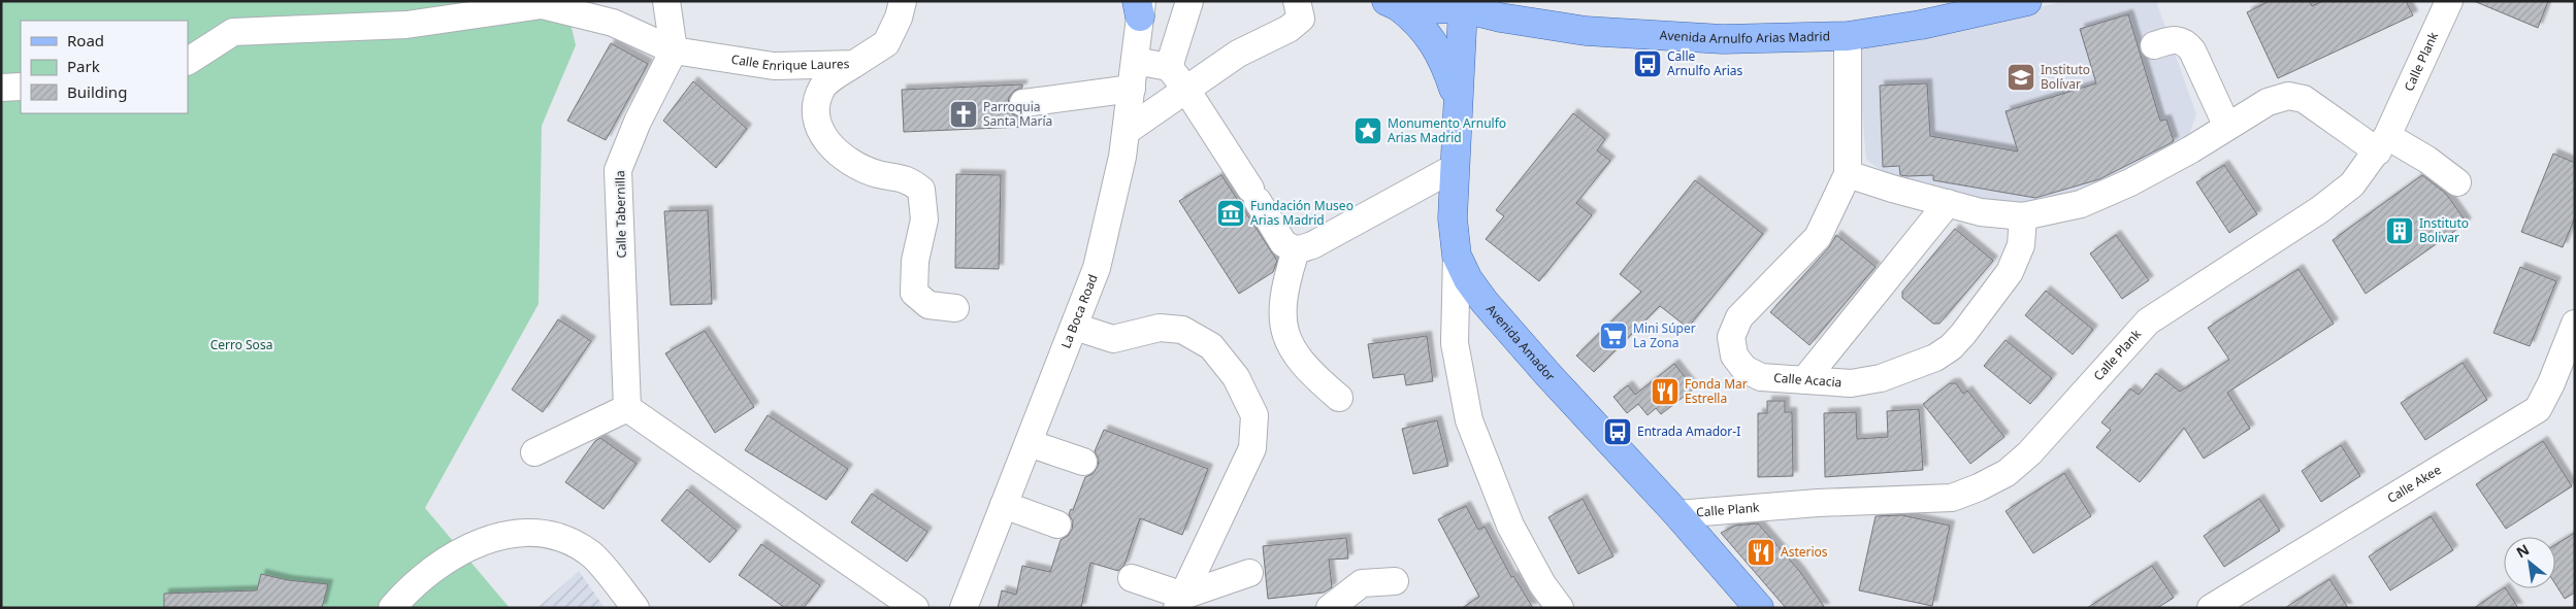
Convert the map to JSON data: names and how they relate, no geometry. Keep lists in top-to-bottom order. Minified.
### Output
{"streets":{"main road":["Avenida Arnulfo Arias Madrid","Avenida Amador"],"street":["Calle Enrique Laures","Calle Plank","Calle Tabernilla","La Boca Road","Calle Acacia","Calle Akee"]},"crossings":[["Avenida Arnulfo Arias Madrid","Avenida Amador"],["Calle Enrique Laures","Calle Tabernilla"],["Calle Plank","Avenida Amador"]],"parks":["Cerro Sosa"],"places":{"bus stop":["Calle Arnulfo Arias","Entrada Amador-I"],"school or university":["Instituto Bolívar"],"church":["Parroquia Santa María"],"place":["Monumento Arnulfo Arias Madrid"],"museum":["Fundación Museo Arias Madrid"],"building":["Instituto Bolivar"],"supermarket":["Mini Súper La Zona"],"restaurant":["Fonda Mar Estrella","Asterios"]},"legend":["Road","Park","Building"],"north":"top left"}
